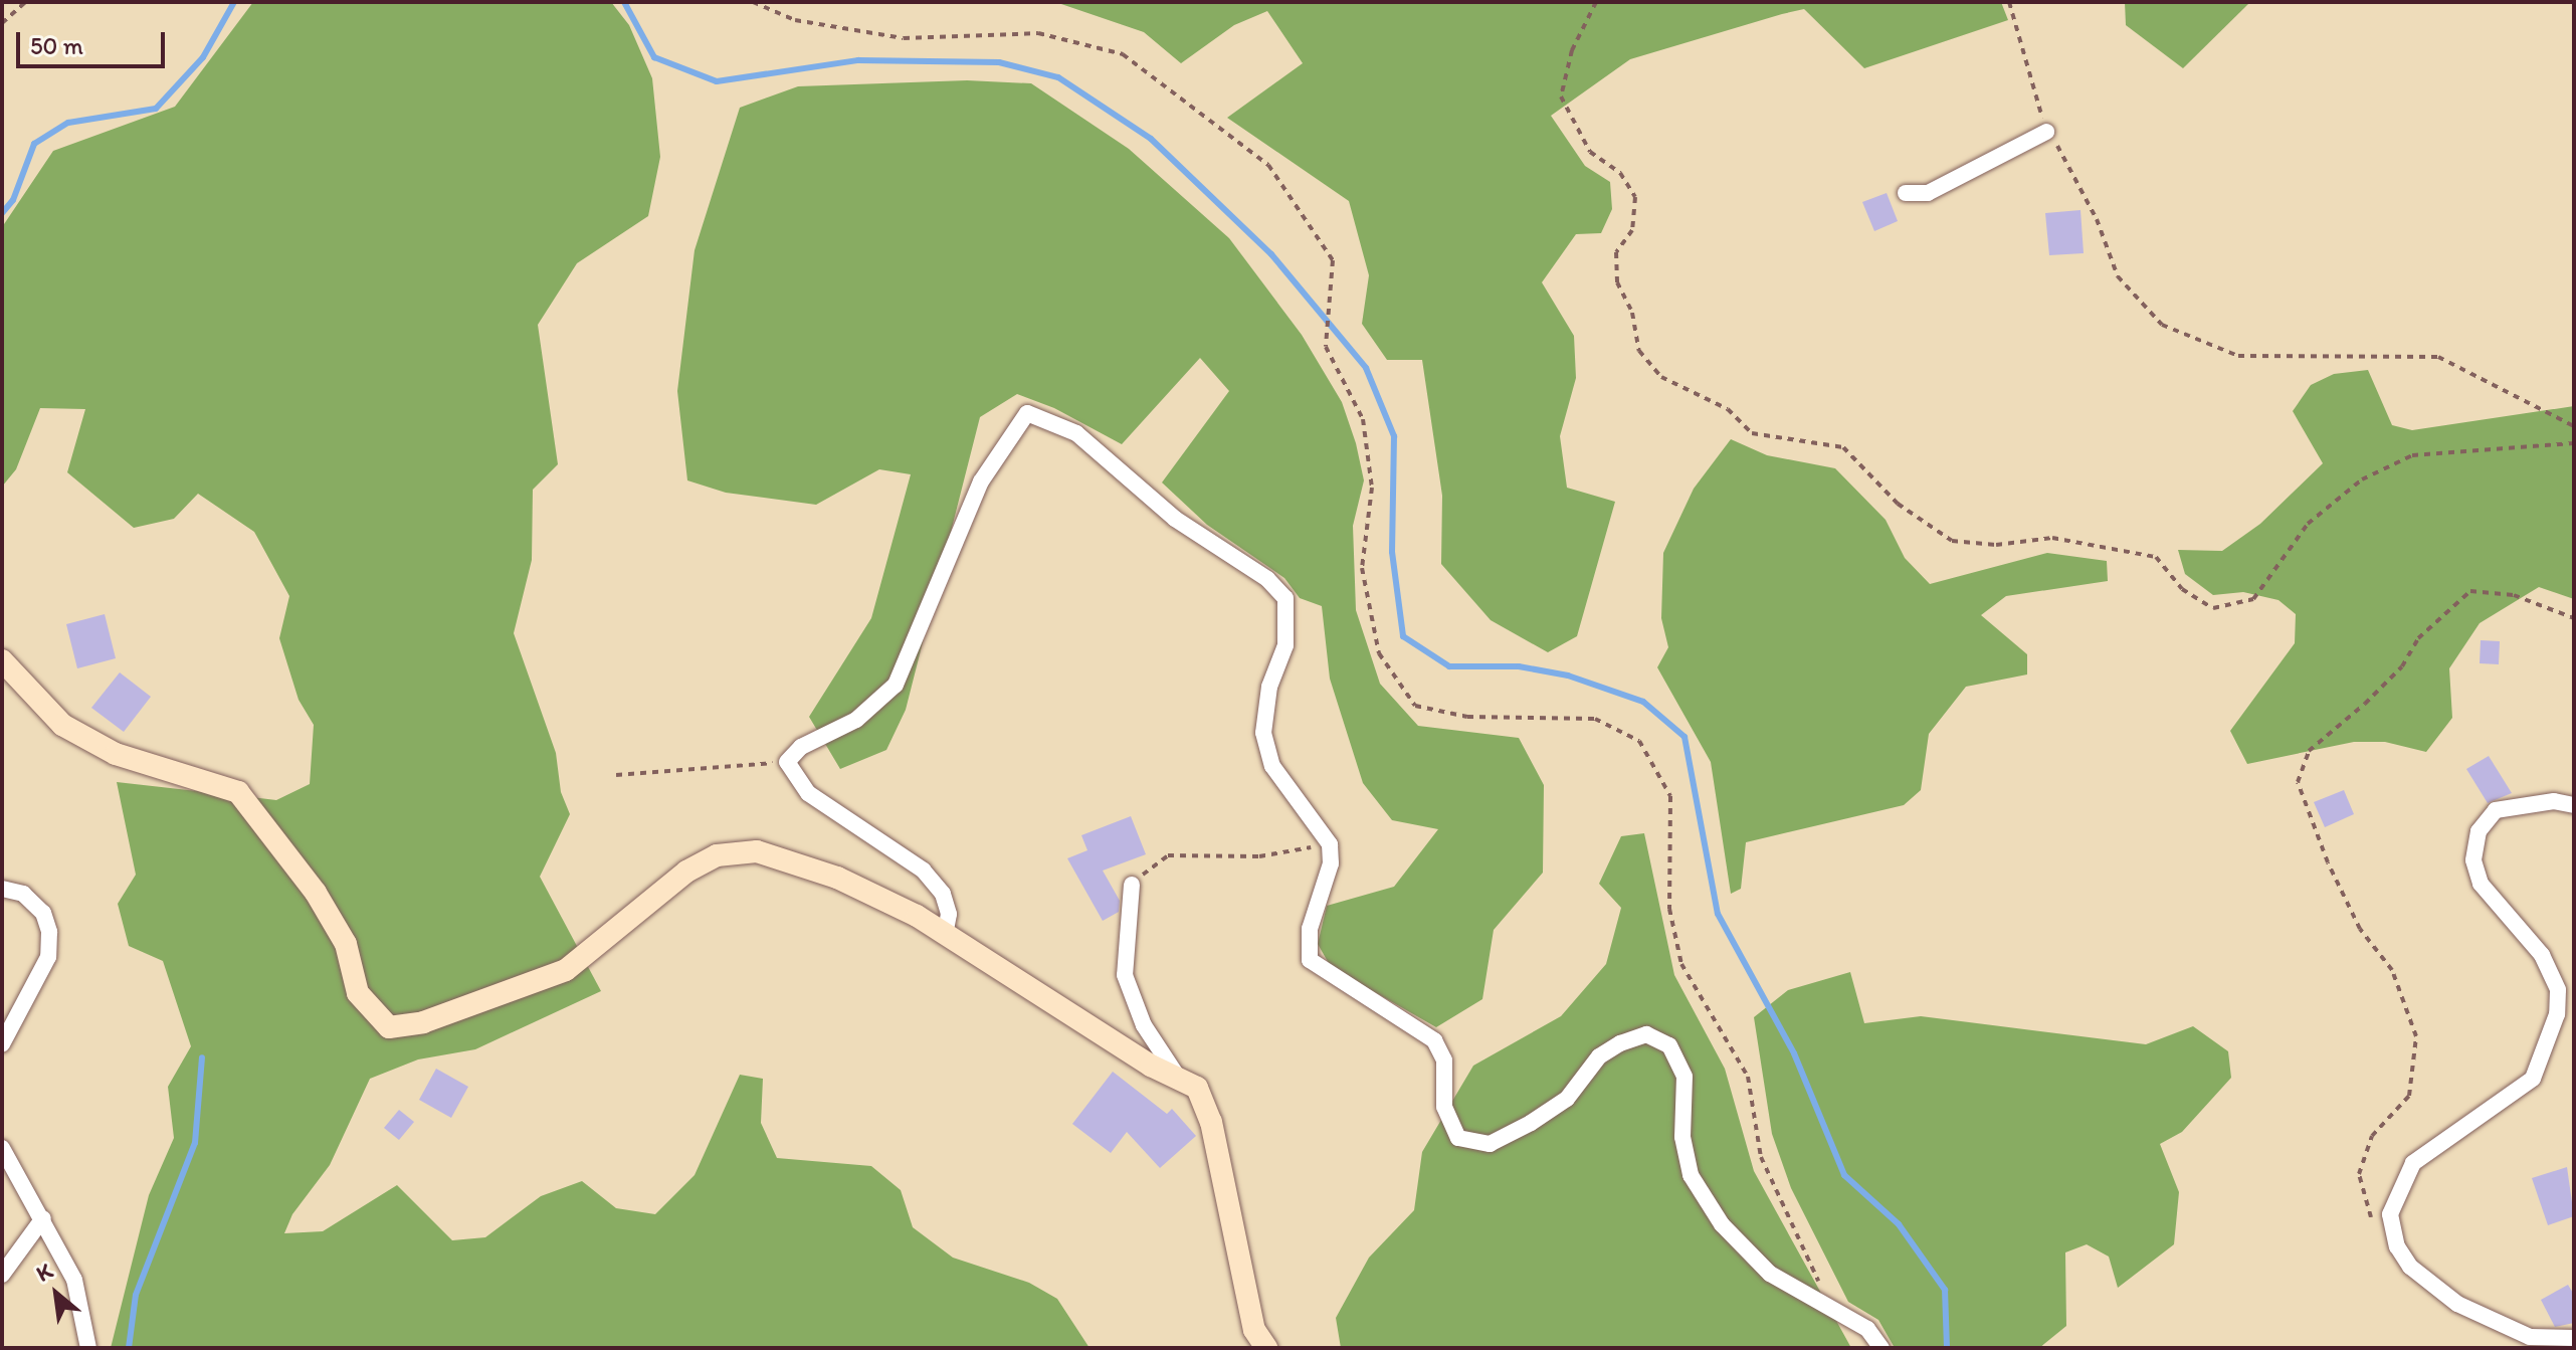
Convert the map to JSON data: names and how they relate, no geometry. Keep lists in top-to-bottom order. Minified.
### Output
{"scale_bar":"50 m","north":"top left"}
